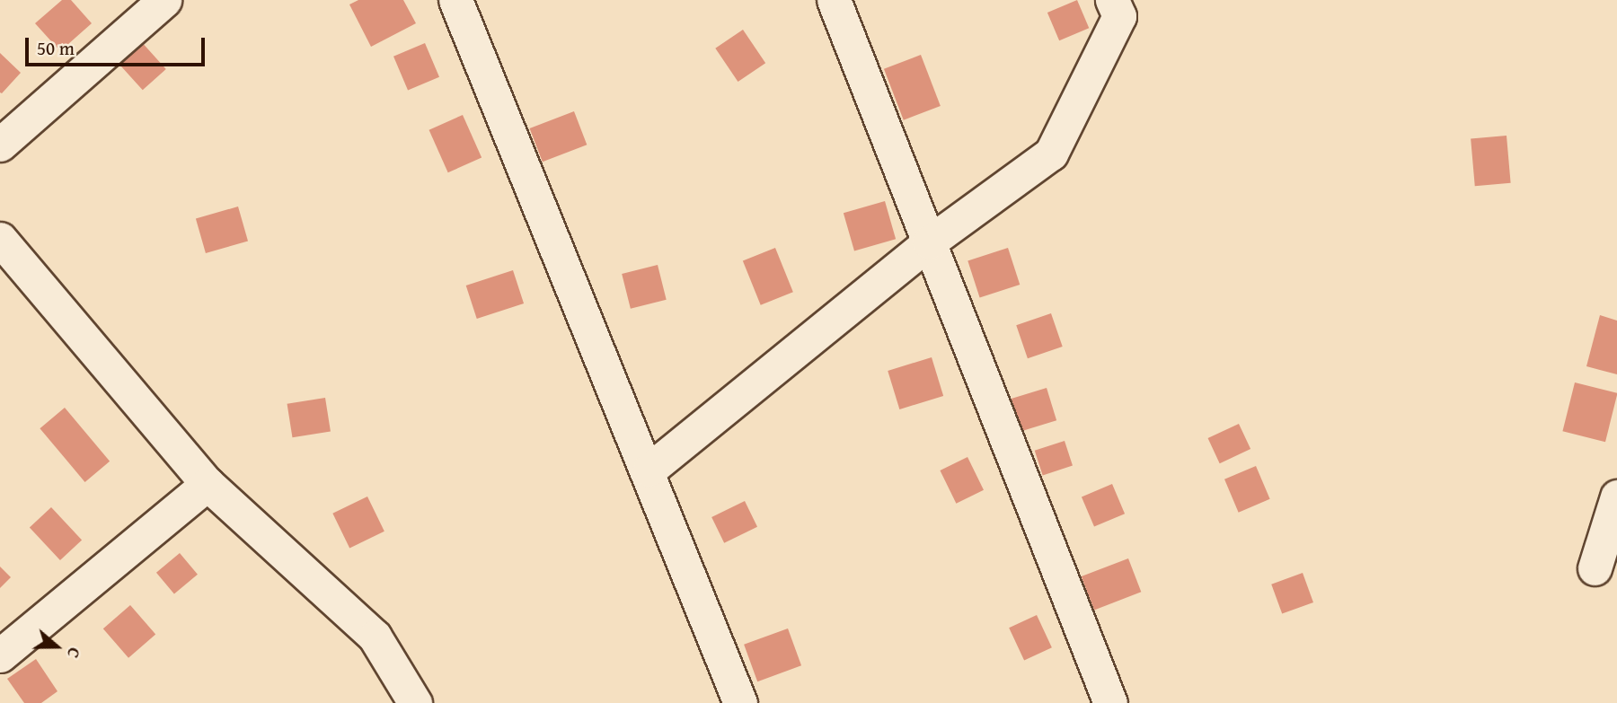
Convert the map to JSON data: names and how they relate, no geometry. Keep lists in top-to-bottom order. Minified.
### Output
{"scale_bar":"50 m","north":"right"}
